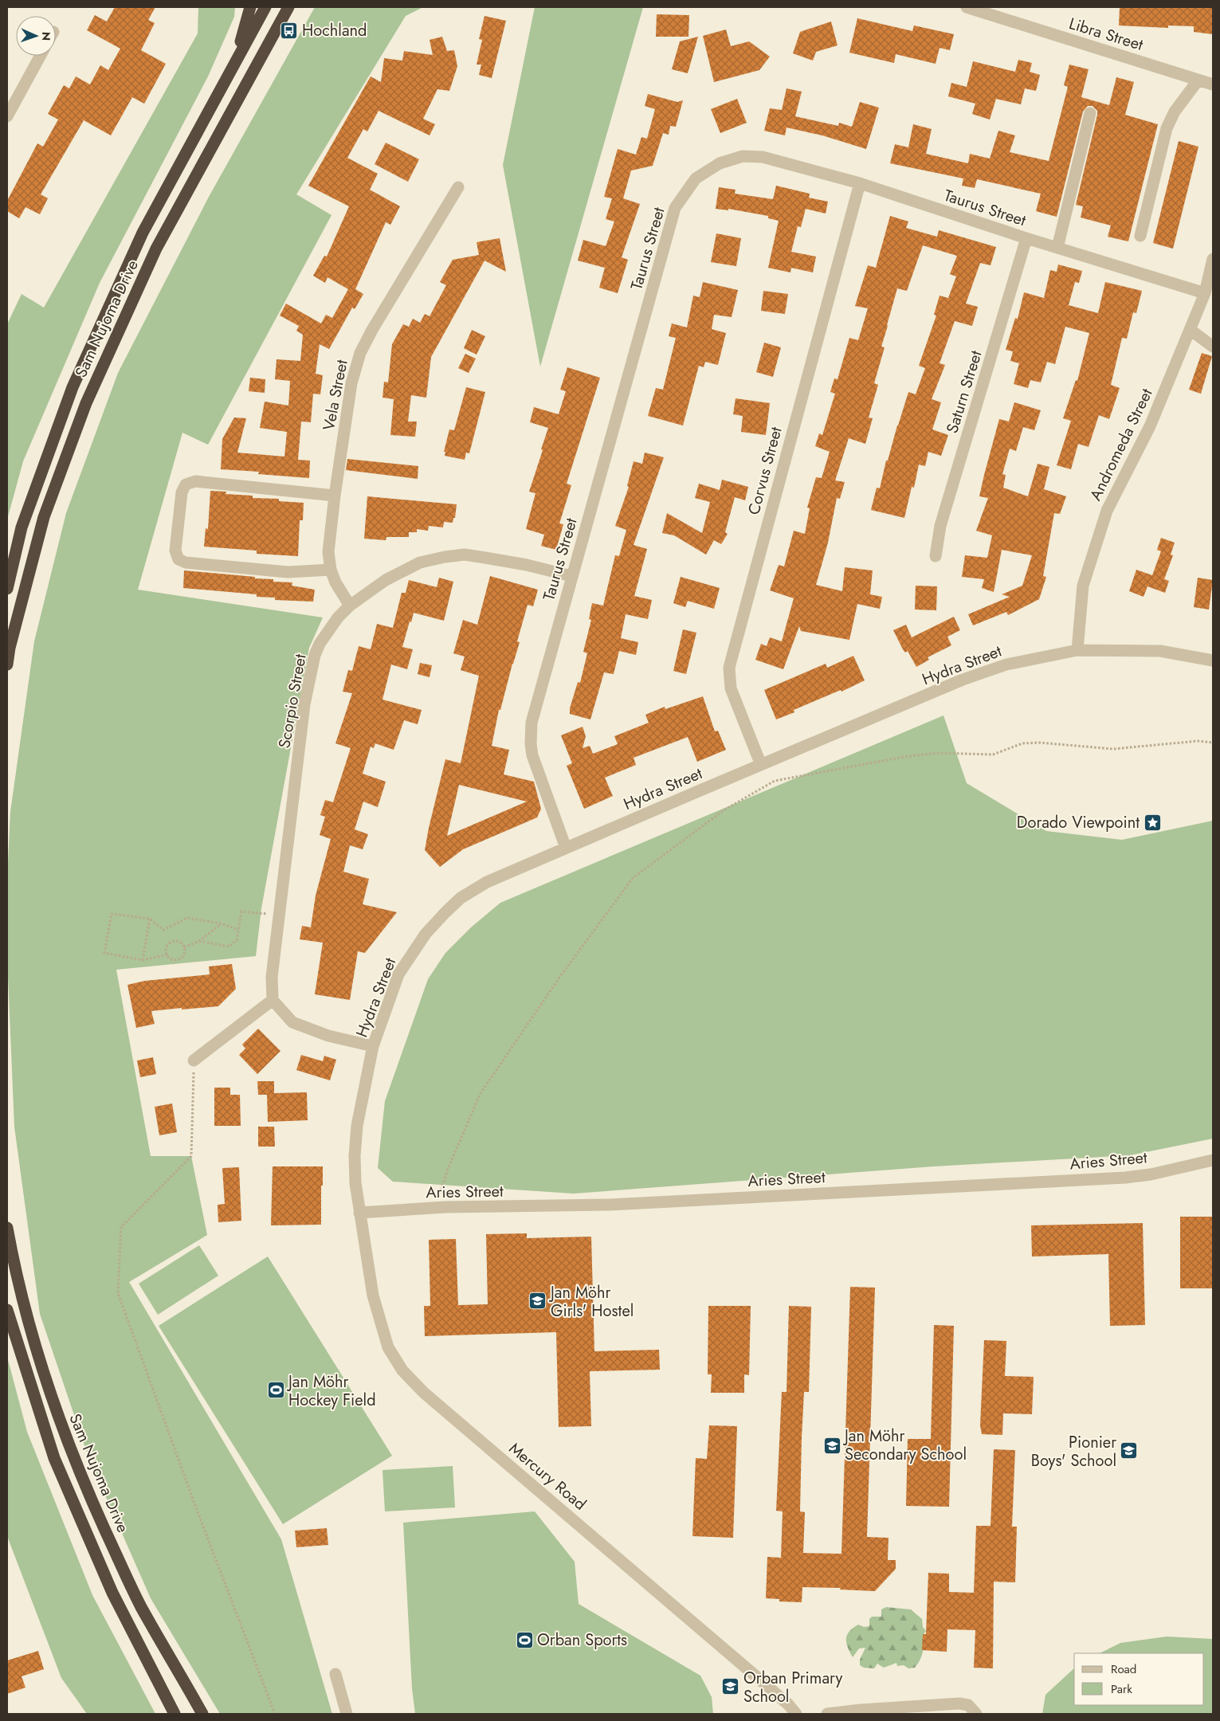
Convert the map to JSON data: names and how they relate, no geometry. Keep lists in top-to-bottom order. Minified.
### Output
{"streets":{"highway":["Sam Nujoma Drive"],"street":["Libra Street","Taurus Street","Saturn Street","Vela Street","Andromeda Street","Corvus Street","Hydra Street","Scorpio Street","Aries Street","Mercury Road"]},"crossings":[["Taurus Street","Saturn Street"],["Taurus Street","Andromeda Street"],["Taurus Street","Corvus Street"],["Taurus Street","Hydra Street"],["Taurus Street","Scorpio Street"],["Vela Street","Scorpio Street"],["Andromeda Street","Hydra Street"],["Corvus Street","Hydra Street"],["Hydra Street","Aries Street"],["Hydra Street","Mercury Road"],["Aries Street","Mercury Road"]],"places":{"bus stop":["Hochland"],"place":["Dorado Viewpoint"],"school or university":["Jan Möhr Girls' Hostel","Jan Möhr Secondary School","Pionier Boys' School","Orban Primary School"],"sports":["Jan Möhr Hockey Field","Orban Sports"]},"legend":["Road","Park"],"north":"right"}
